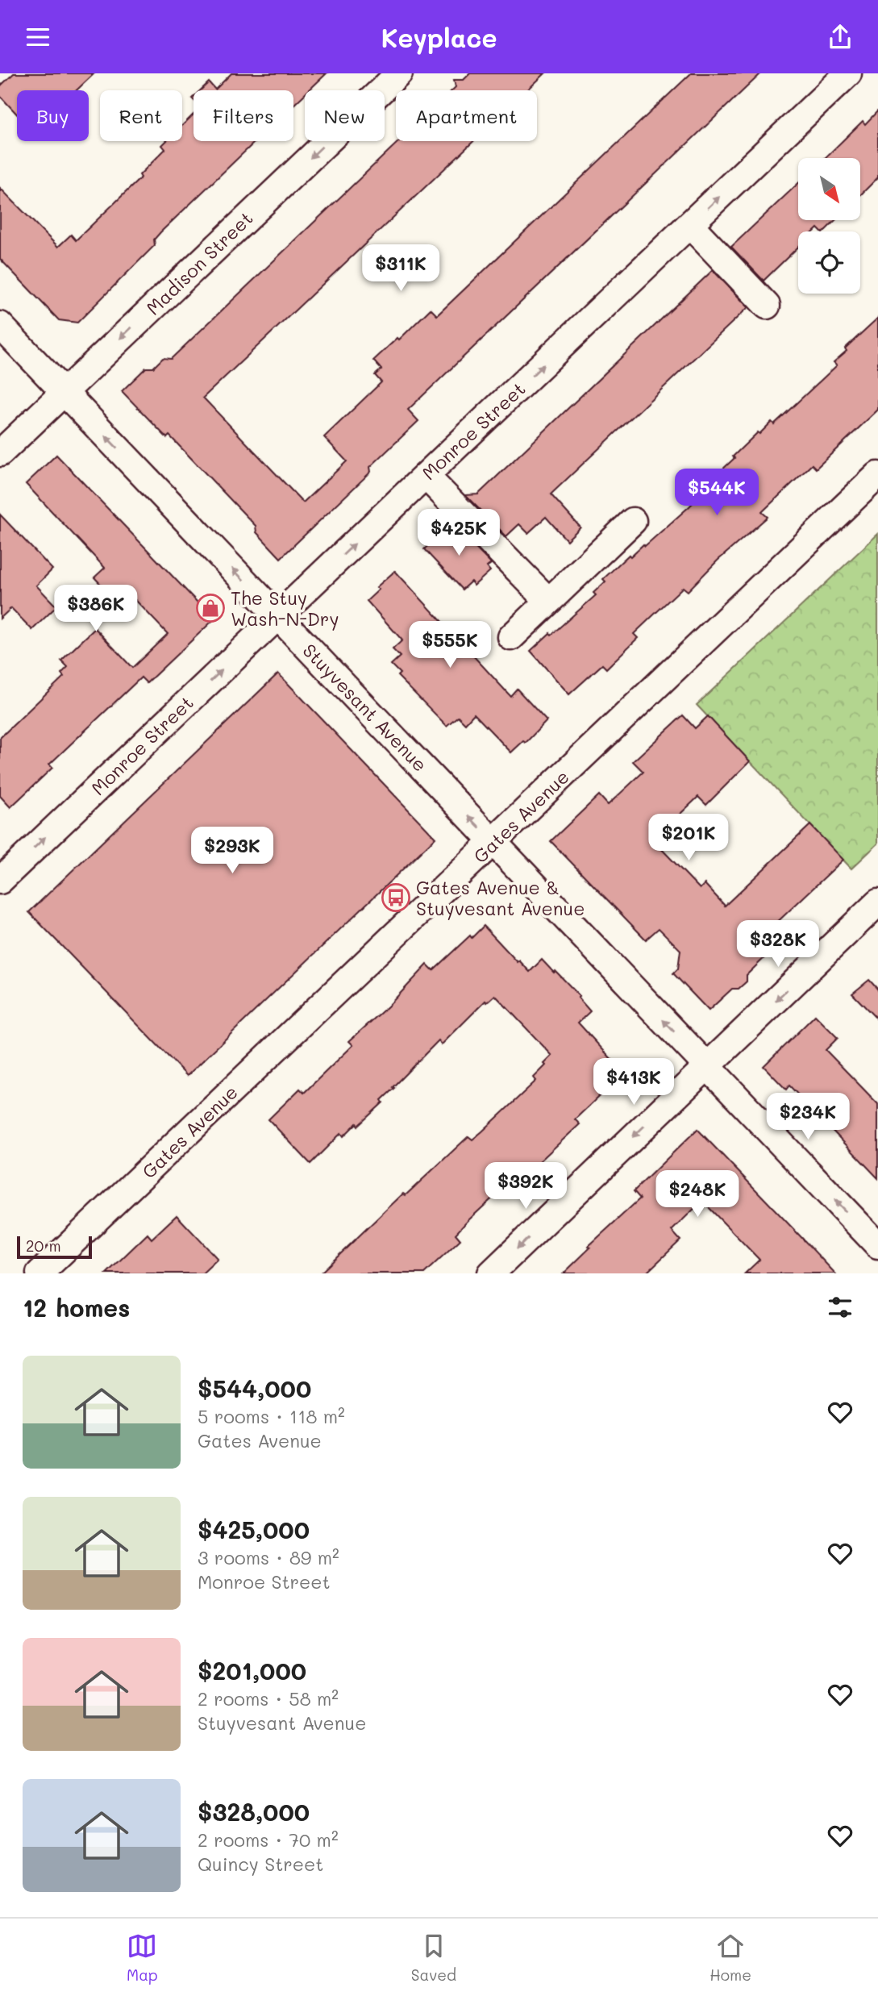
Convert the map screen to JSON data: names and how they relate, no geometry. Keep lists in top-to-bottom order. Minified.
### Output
{"streets":{"street":["Madison Street","Monroe Street","Stuyvesant Avenue","Gates Avenue"]},"crossings":[["Madison Street","Stuyvesant Avenue"],["Monroe Street","Stuyvesant Avenue"],["Stuyvesant Avenue","Gates Avenue"]],"one_way":["Madison Street","Monroe Street","Stuyvesant Avenue"],"places":{"shop":["The Stuy Wash-N-Dry"],"bus stop":["Gates Avenue & Stuyvesant Avenue"]},"scale_bar":"20 m","north":"bottom right","page":{"header":"Keyplace","chip":["Buy","Rent","Filters","New","Apartment"],"price":["$311K","$544K","$425K","$386K","$555K","$201K","$293K","$328K","$413K","$234K","$392K","$248K"],"scale":"20 m","heading":"12 homes","list":[{"name":"$544,000","note":"5 rooms · 118 m² · Gates Avenue"},{"name":"$425,000","note":"3 rooms · 89 m² · Monroe Street"},{"name":"$201,000","note":"2 rooms · 58 m² · Stuyvesant Avenue"},{"name":"$328,000","note":"2 rooms · 70 m² · Quincy Street"}],"tabs":["Map","Saved","Home"]}}
